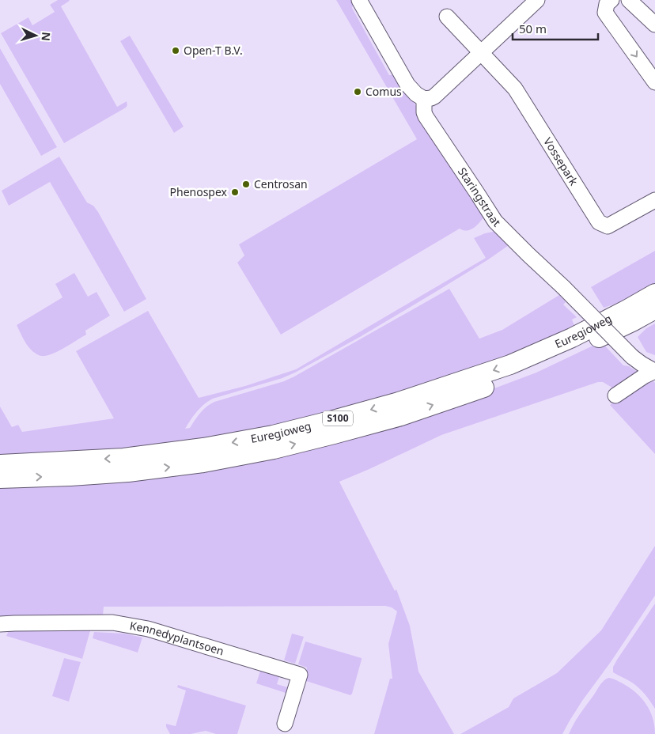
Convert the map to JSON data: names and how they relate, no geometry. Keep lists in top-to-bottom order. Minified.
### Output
{"streets":{"main road":["Euregioweg","S100"],"street":["Vossepark","Staringstraat","Kennedyplantsoen"]},"places":["Open-T B.V.","Comus","Centrosan","Phenospex"],"scale_bar":"50 m","north":"right"}
